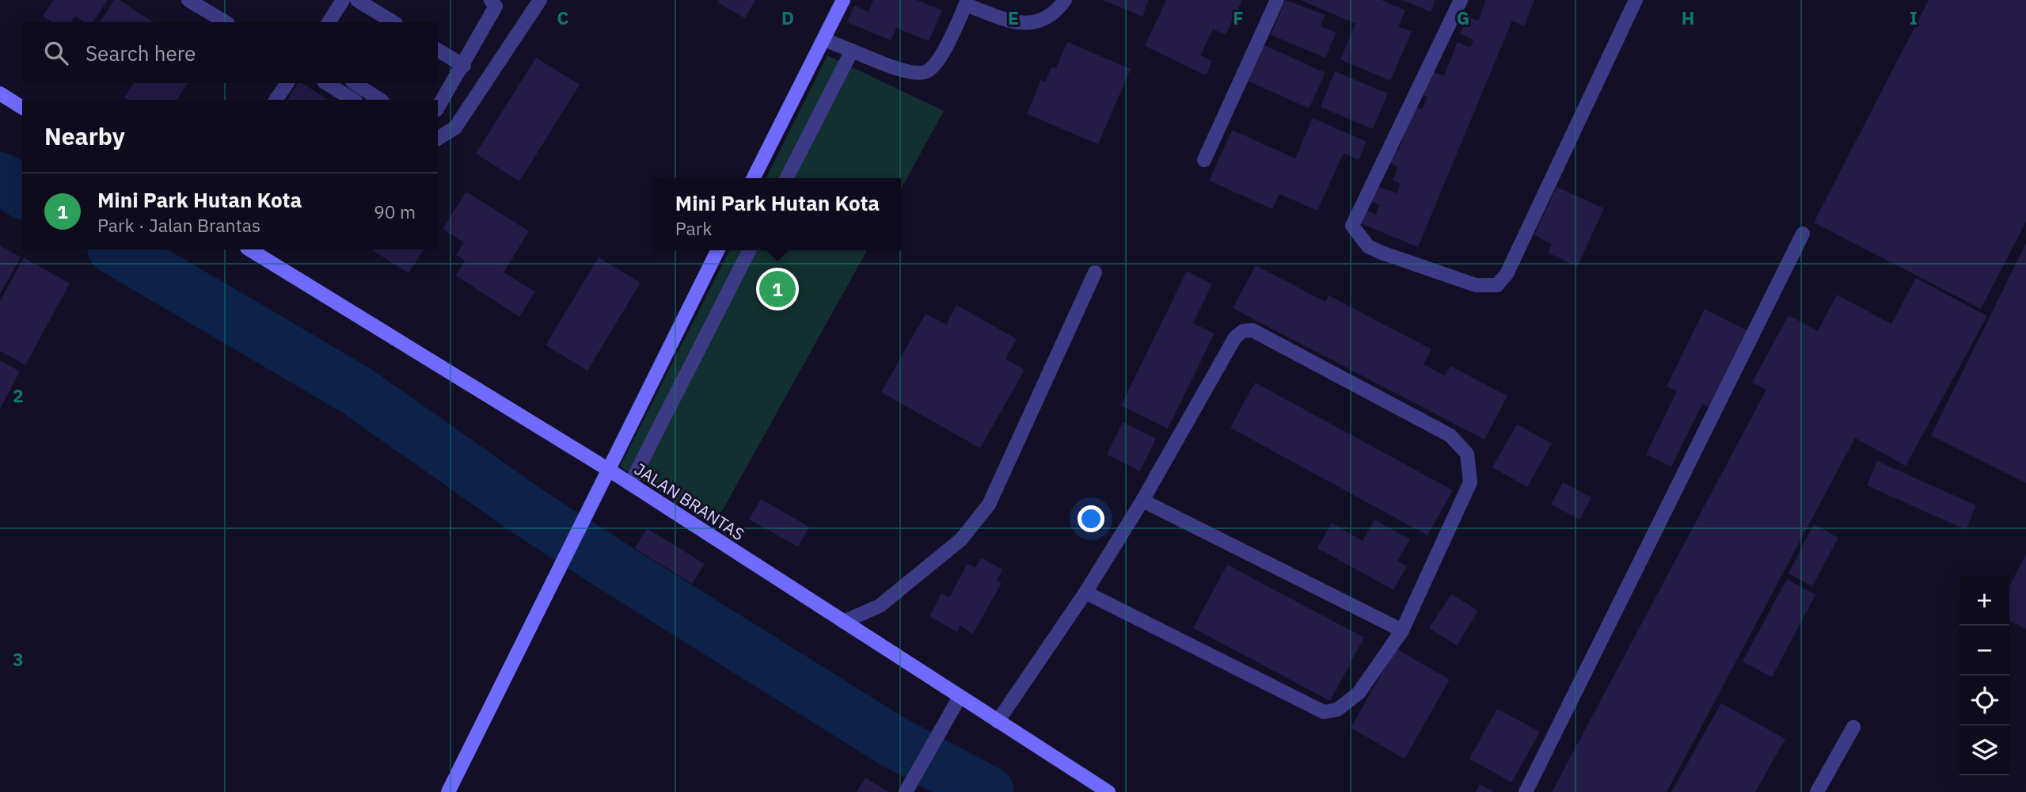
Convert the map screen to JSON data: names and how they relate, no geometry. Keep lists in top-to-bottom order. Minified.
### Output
{"streets":{"main road":["JALAN BRANTAS"]},"page":{"search":"Search here","heading":"Nearby","list":[{"mark":"1","name":"Mini Park Hutan Kota","note":"Park · Jalan Brantas","value":"90 m"}],"popup":["Mini Park Hutan Kota","Park"],"pins":"1","map_buttons":["+","−"]},"grid":{"columns":["C","D","E","F","G","H","I"],"rows":["2","3"]}}
